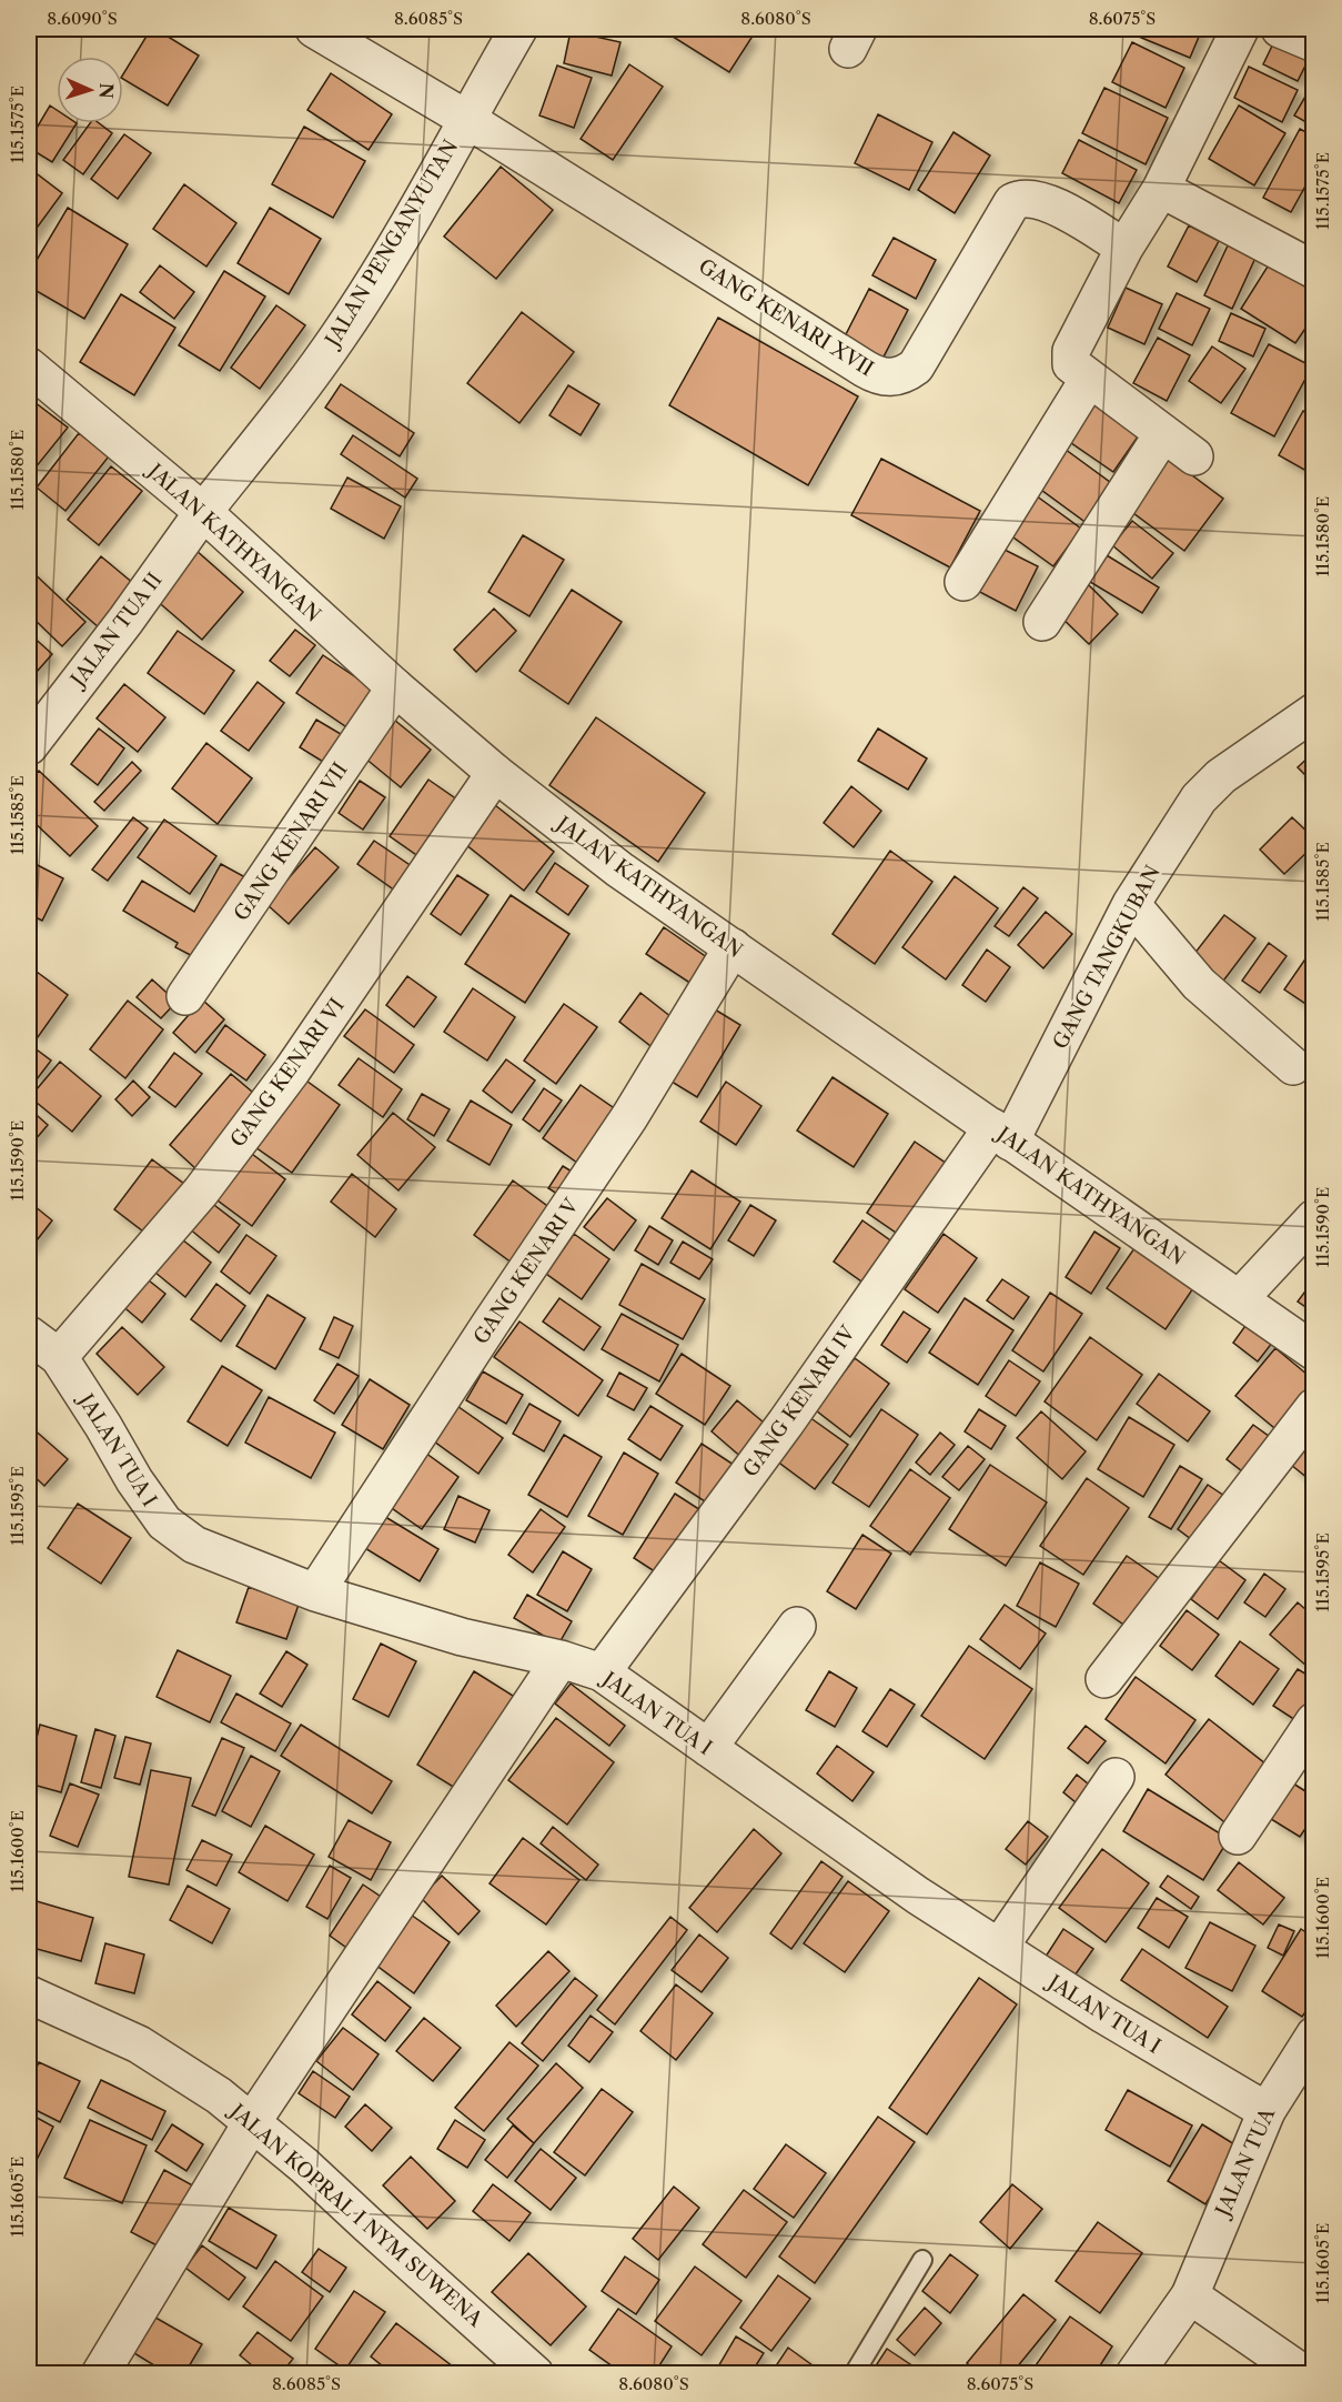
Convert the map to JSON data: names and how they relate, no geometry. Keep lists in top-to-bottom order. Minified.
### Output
{"streets":{"street":["JALAN PENGANYUTAN","GANG KENARI XVII","JALAN KATHYANGAN","JALAN TUA II","GANG KENARI VII","GANG TANGKUBAN","GANG KENARI VI","GANG KENARI V","GANG KENARI IV","JALAN TUA I","JALAN TUA","JALAN KOPRAL I NYM SUWENA"]},"crossings":[["JALAN PENGANYUTAN","GANG KENARI XVII"],["JALAN PENGANYUTAN","JALAN KATHYANGAN"],["JALAN PENGANYUTAN","JALAN TUA II"],["JALAN KATHYANGAN","JALAN TUA II"],["JALAN KATHYANGAN","GANG KENARI VII"],["JALAN KATHYANGAN","GANG TANGKUBAN"],["JALAN KATHYANGAN","GANG KENARI VI"],["JALAN KATHYANGAN","GANG KENARI V"],["JALAN KATHYANGAN","GANG KENARI IV"],["GANG TANGKUBAN","GANG KENARI IV"],["GANG KENARI VI","JALAN TUA I"],["GANG KENARI V","JALAN TUA I"],["GANG KENARI IV","JALAN TUA I"],["JALAN TUA I","JALAN TUA"]],"north":"right","coordinates":["8.6090°S","8.6085°S","8.6080°S","8.6075°S","115.1575°E","115.1580°E","115.1585°E","115.1590°E","115.1595°E","115.1600°E","115.1605°E"]}
